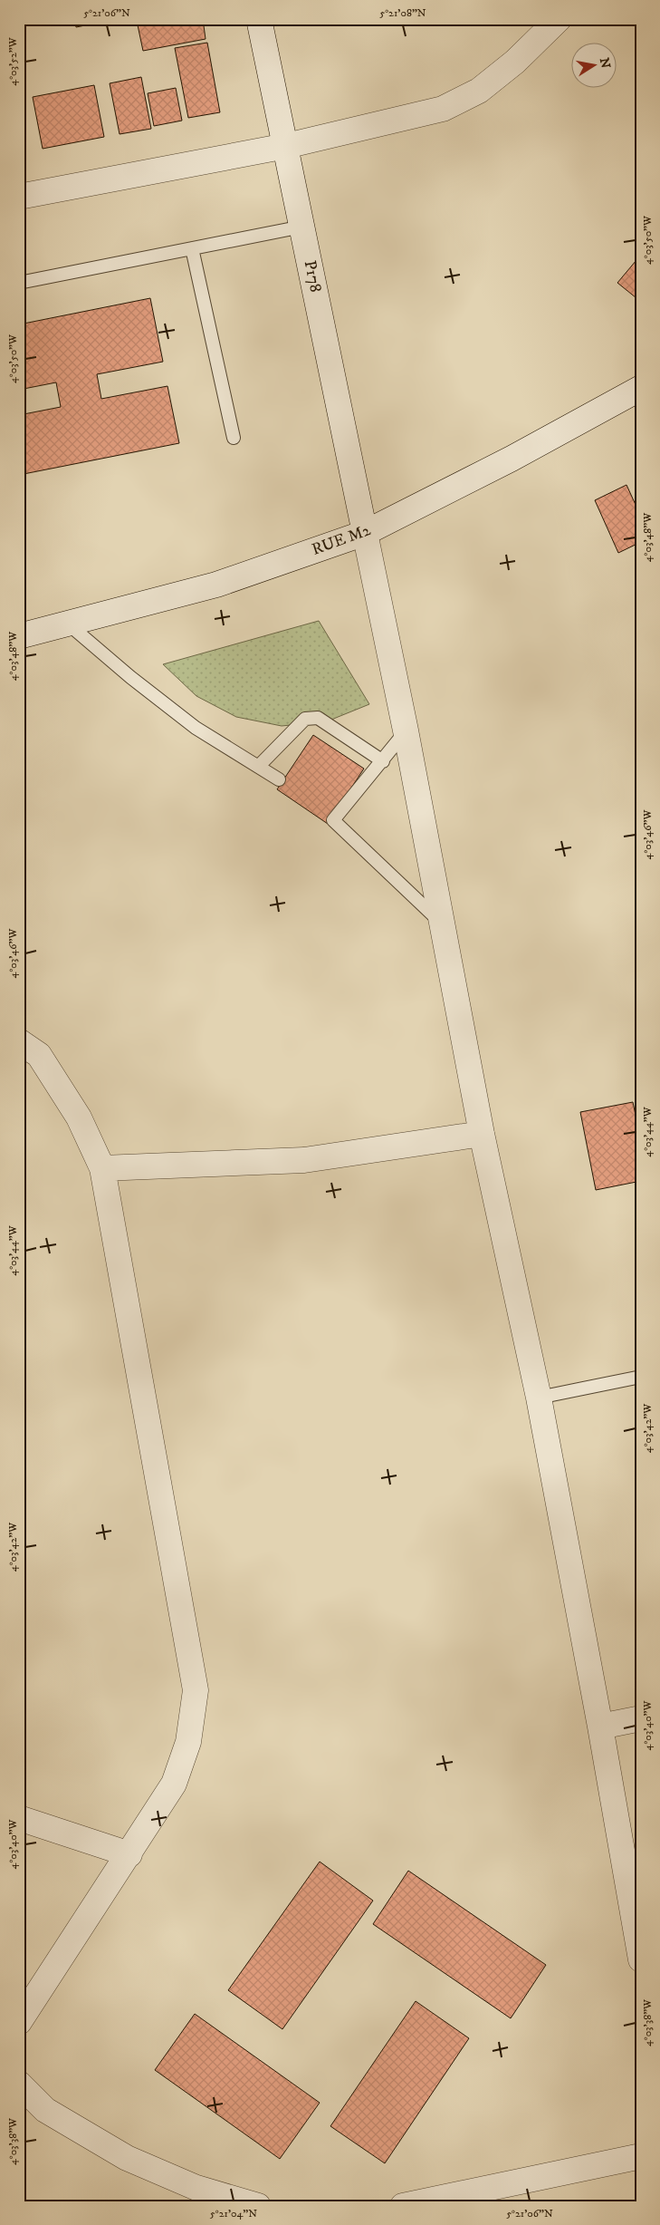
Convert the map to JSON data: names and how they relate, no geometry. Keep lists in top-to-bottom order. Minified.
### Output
{"streets":{"street":["P178","RUE M2"]},"crossings":[["P178","RUE M2"]],"north":"right","coordinates":["5°21'06\"N","5°21'08\"N","4°03'52\"W","4°03'50\"W","4°03'48\"W","4°03'46\"W","4°03'44\"W","4°03'42\"W","4°03'40\"W","4°03'38\"W","5°21'04\"N"]}
